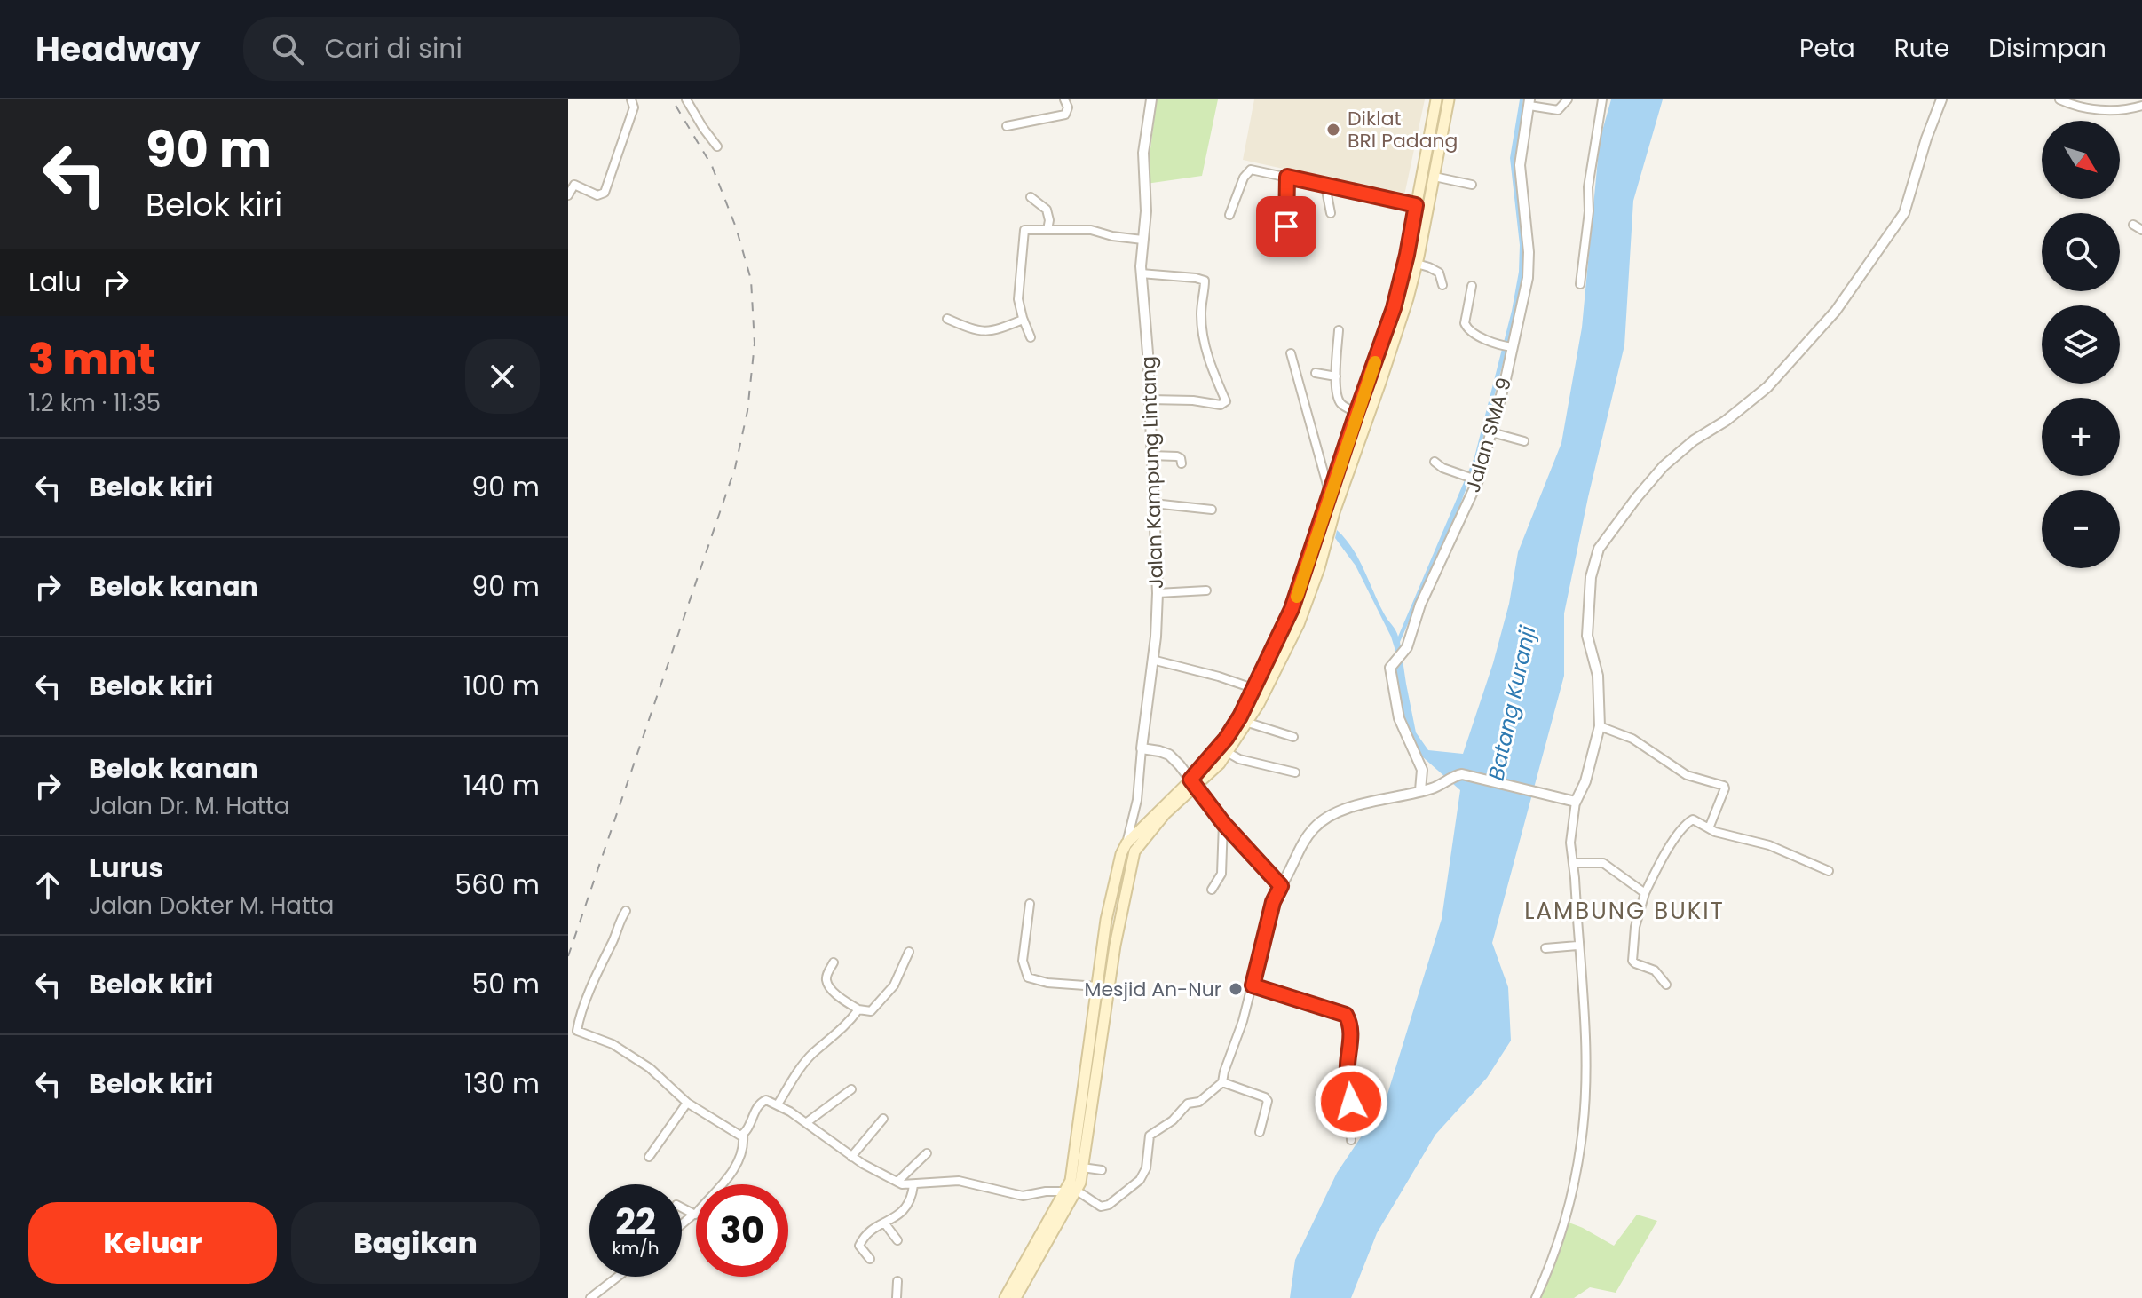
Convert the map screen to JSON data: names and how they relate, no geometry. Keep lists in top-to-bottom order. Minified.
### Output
{"streets":{"street":["Jalan SMA 9","Jalan Kampung Lintang"]},"districts":["LAMBUNG BUKIT"],"water":["Batang Kuranji"],"places":["Diklat BRI Padang","Mesjid An-Nur"],"north":"bottom right","page":{"header":"Headway","search":"Cari di sini","nav":["Peta","Rute","Disimpan"],"turn":["90 m","Belok kiri"],"map_buttons":["+","−"],"then":"Lalu","heading":["3 mnt","1.2 km · 11:35"],"list":[{"name":"Belok kiri","value":"90 m"},{"name":"Belok kanan","value":"90 m"},{"name":"Belok kiri","value":"100 m"},{"name":"Belok kanan","note":"Jalan Dr. M. Hatta","value":"140 m"},{"name":"Lurus","note":"Jalan Dokter M. Hatta","value":"560 m"},{"name":"Belok kiri","value":"50 m"},{"name":"Belok kiri","value":"130 m"}],"speed":"22 km/h","limit":"30","buttons":["Keluar","Bagikan"]}}
